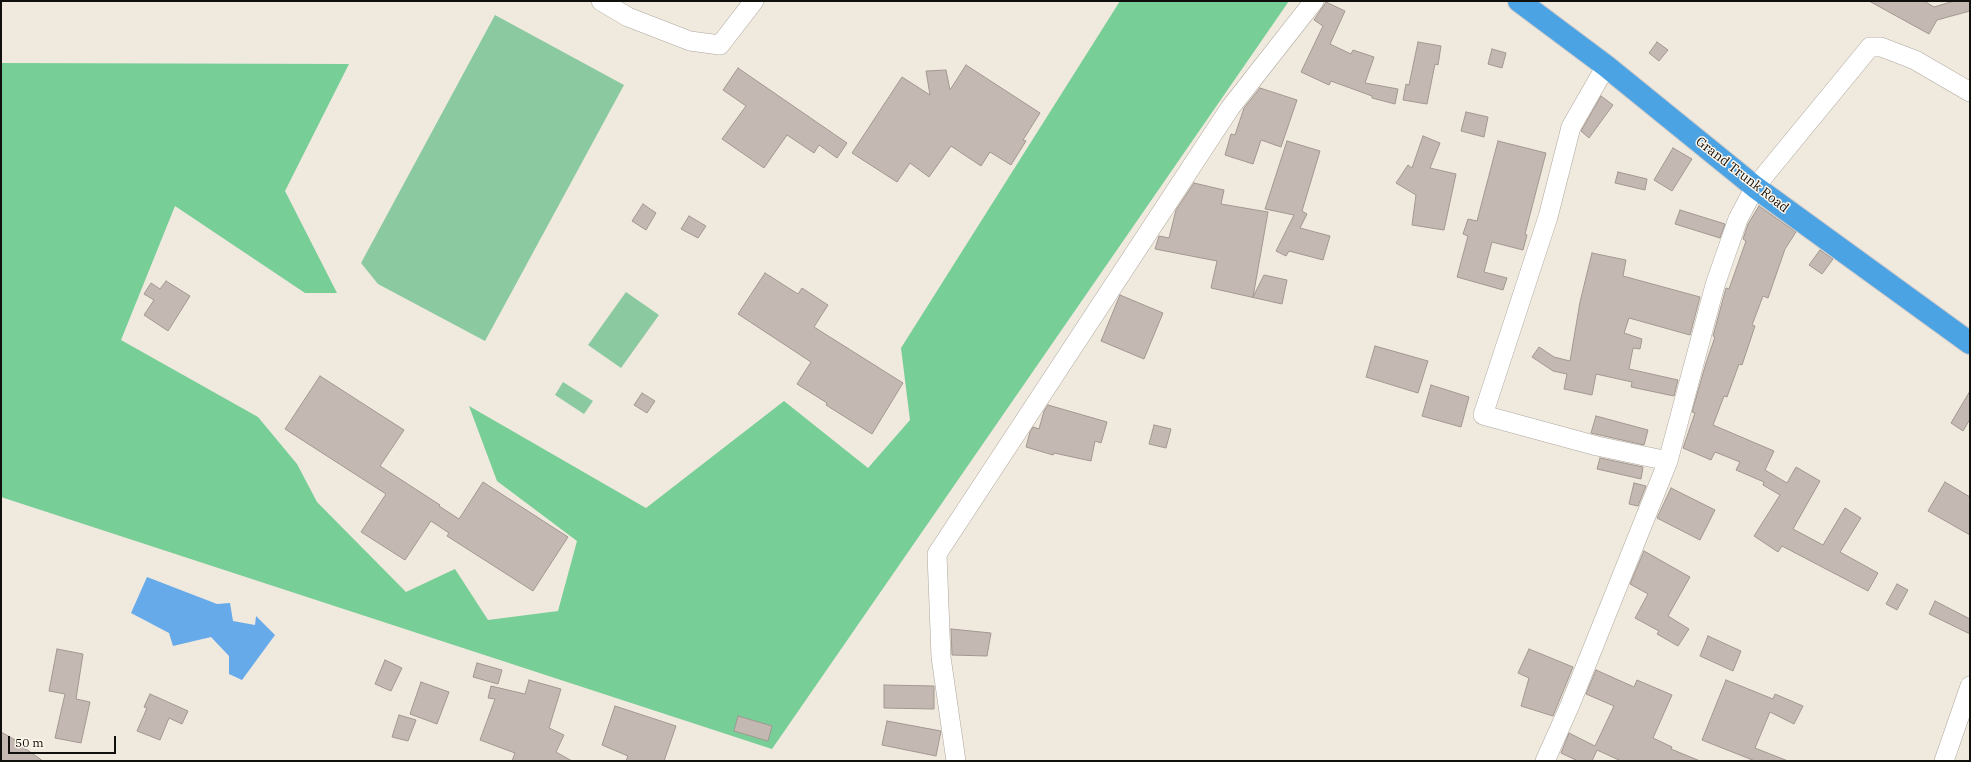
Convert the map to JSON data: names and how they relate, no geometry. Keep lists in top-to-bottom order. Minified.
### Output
{"streets":{"highway":["Grand Trunk Road"]},"scale_bar":"50 m"}
